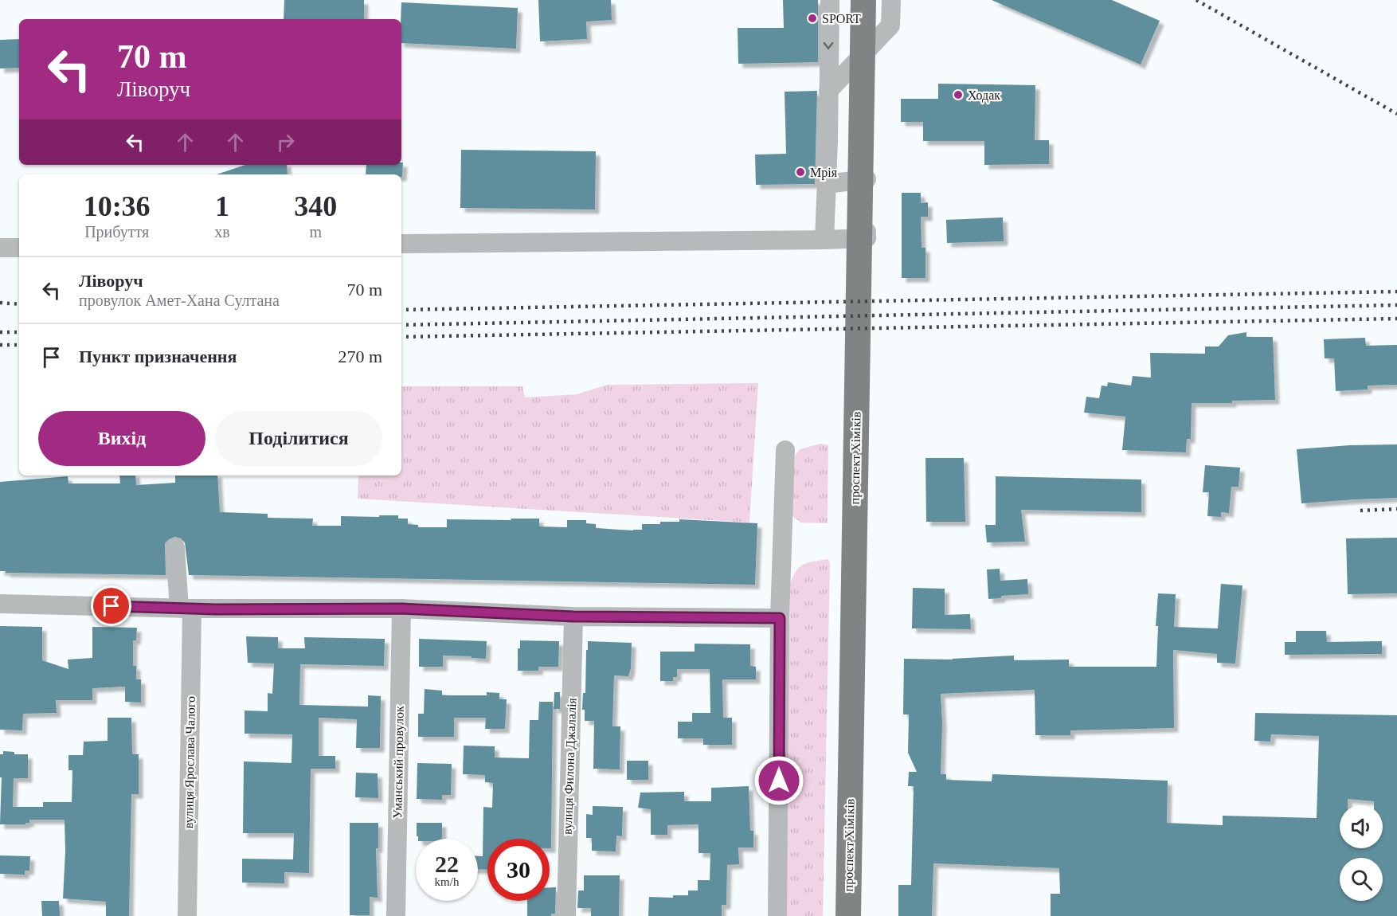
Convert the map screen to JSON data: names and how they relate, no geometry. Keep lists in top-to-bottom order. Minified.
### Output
{"streets":{"main road":["проспект Хіміків"],"street":["вулиця Ярослава Чалого","Уманський провулок","вулиця Филона Джалалія"]},"places":["SPORT","Ходак","Мрія"],"page":{"turn":["70 m","Ліворуч"],"eta":["10:36","Прибуття","1","хв","340","m"],"list":[{"name":"Ліворуч","note":"провулок Амет-Хана Султана","value":"70 m"},{"name":"Пункт призначення","value":"270 m"}],"buttons":["Вихід","Поділитися"],"speed":"22 km/h","limit":"30"}}
